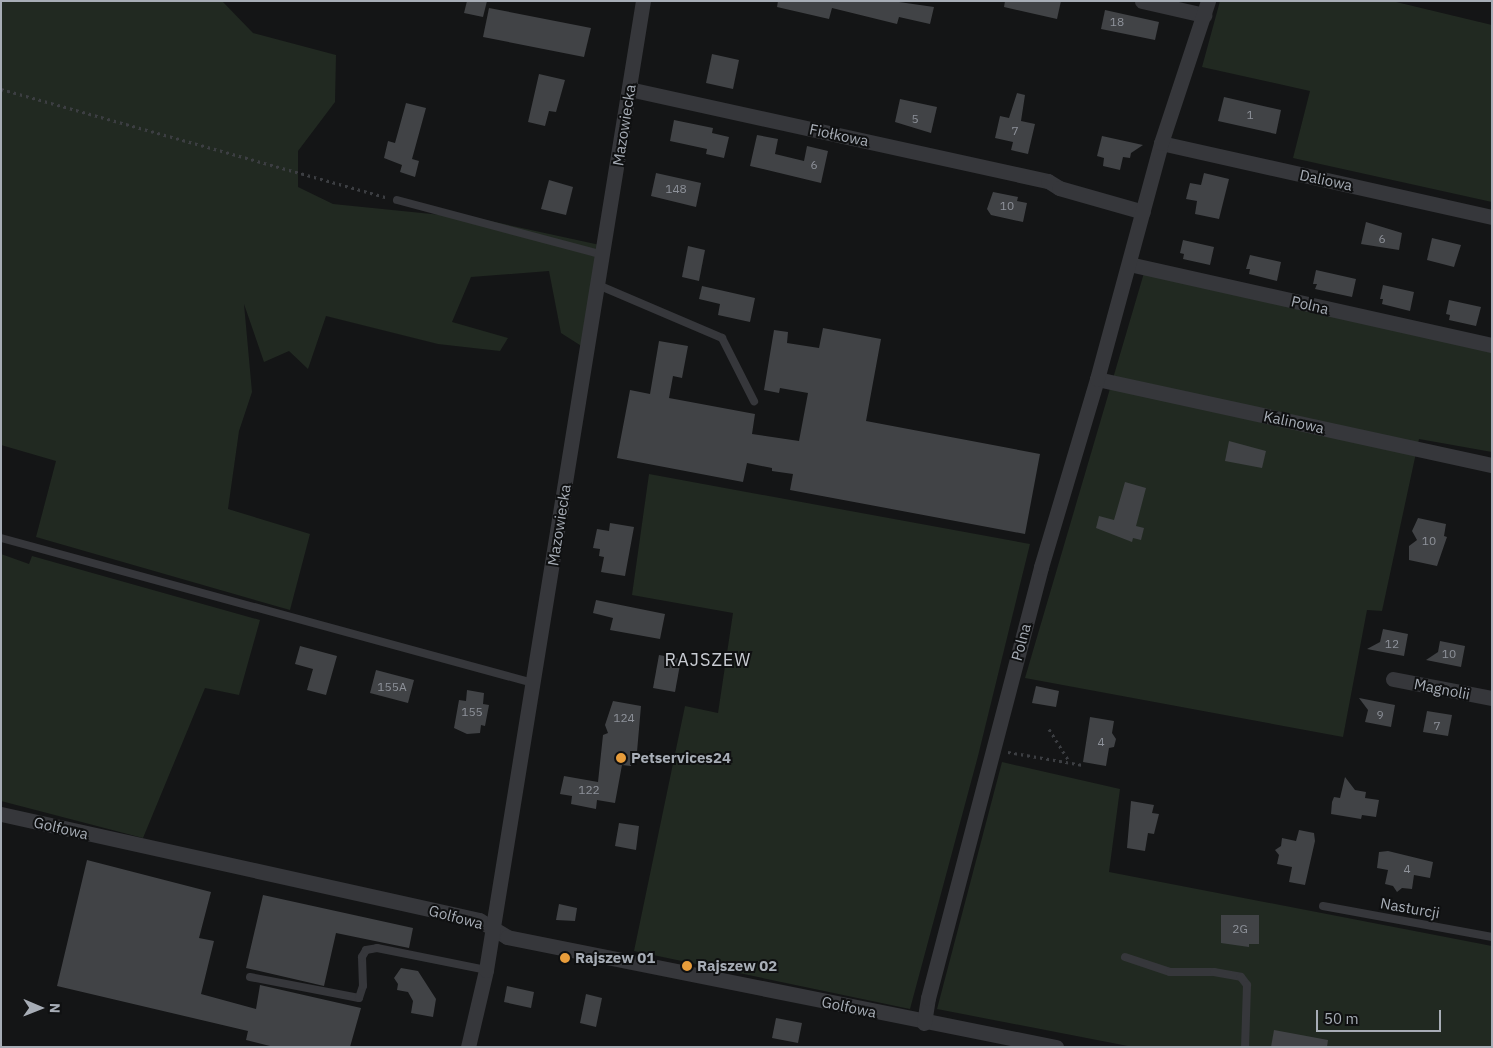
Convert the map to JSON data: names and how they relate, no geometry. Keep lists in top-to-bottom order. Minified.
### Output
{"streets":{"street":["Mazowiecka","Fiołkowa","Daliowa","Polna","Kalinowa","Magnolii","Golfowa"],"lane":["Nasturcji"]},"crossings":[["Mazowiecka","Fiołkowa"],["Mazowiecka","Golfowa"],["Fiołkowa","Polna"],["Daliowa","Polna"],["Polna","Kalinowa"],["Polna","Golfowa"]],"districts":["RAJSZEW"],"places":["Petservices24","Rajszew 01","Rajszew 02"],"house_numbers":["18","1","5","7","6","148","10","6","10","12","10","155A","155","9","124","7","4","122","4","2G"],"scale_bar":"50 m","north":"right"}
